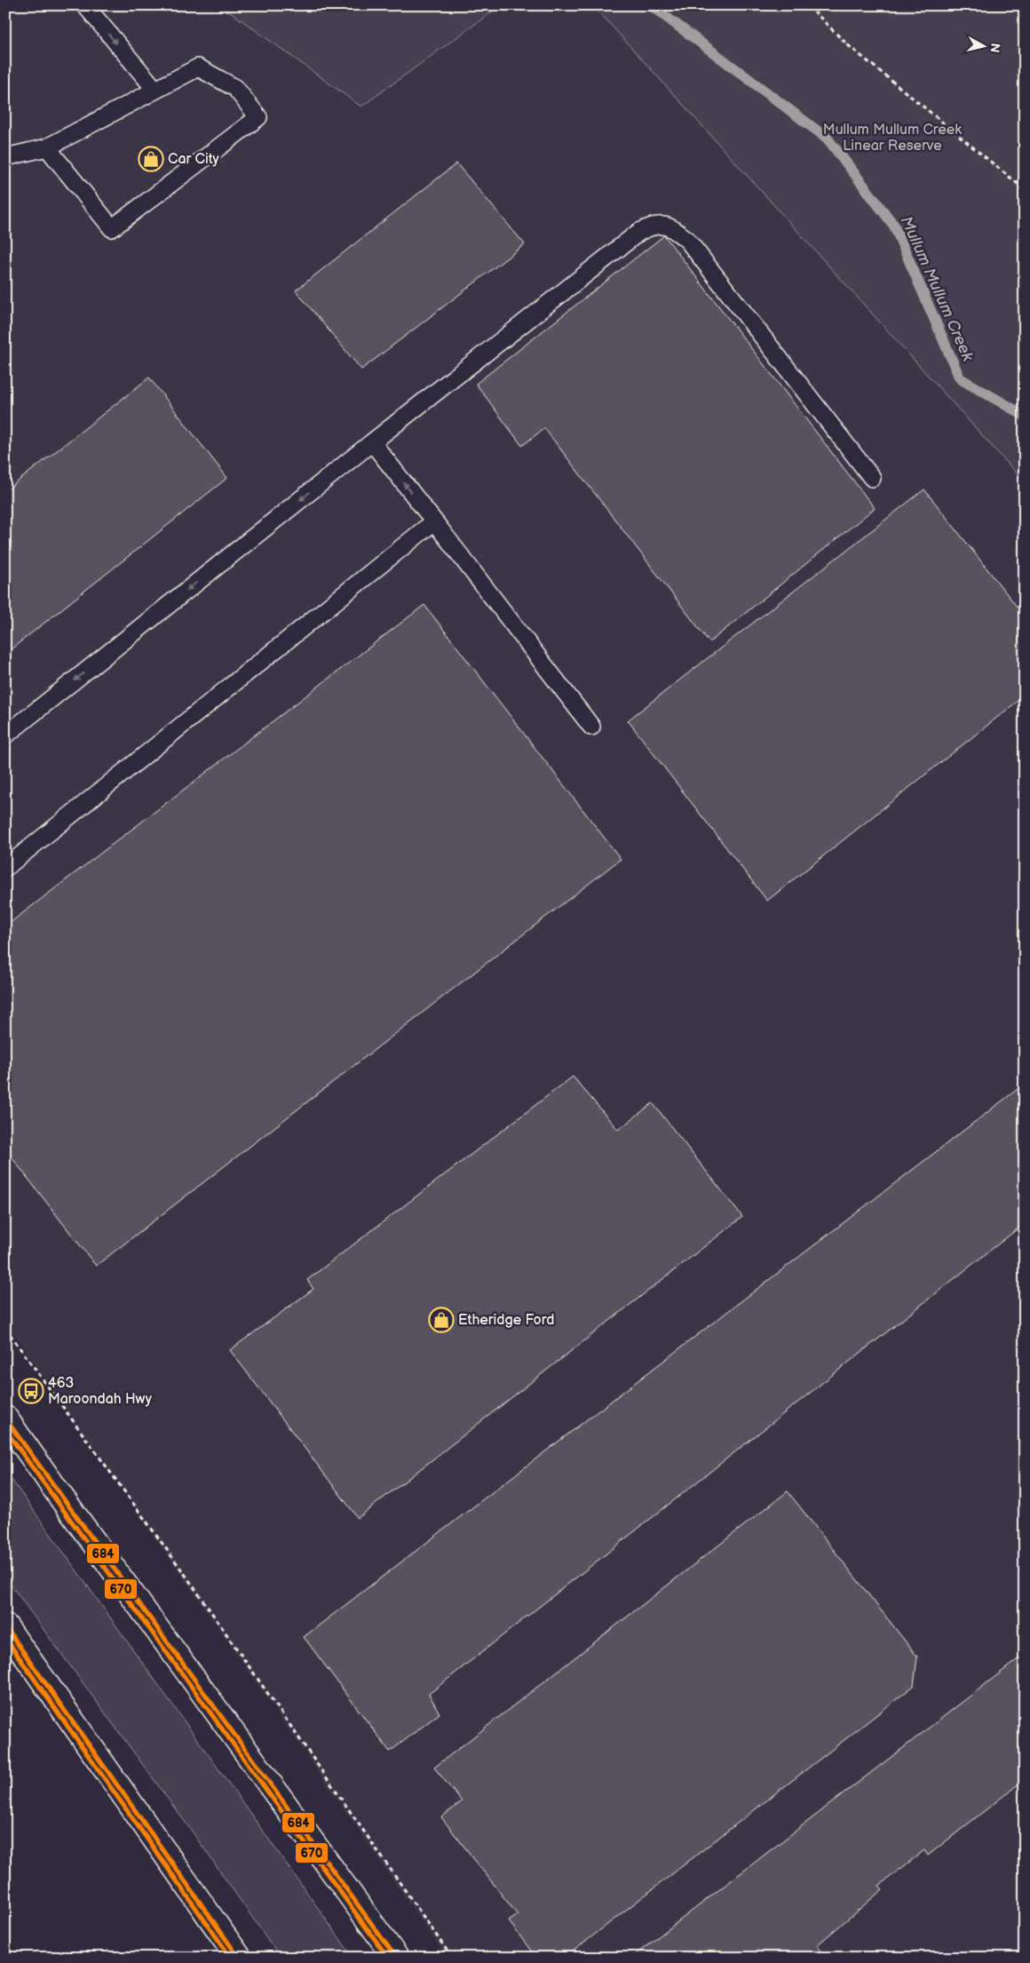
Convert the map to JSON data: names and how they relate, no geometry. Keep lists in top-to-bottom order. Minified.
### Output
{"water":["Mullum Mullum Creek"],"parks":["Mullum Mullum Creek Linear Reserve"],"places":{"shop":["Car City","Etheridge Ford"],"bus stop":["463 Maroondah Hwy"]},"lines":["transit line 684","transit line 670"],"north":"right"}
